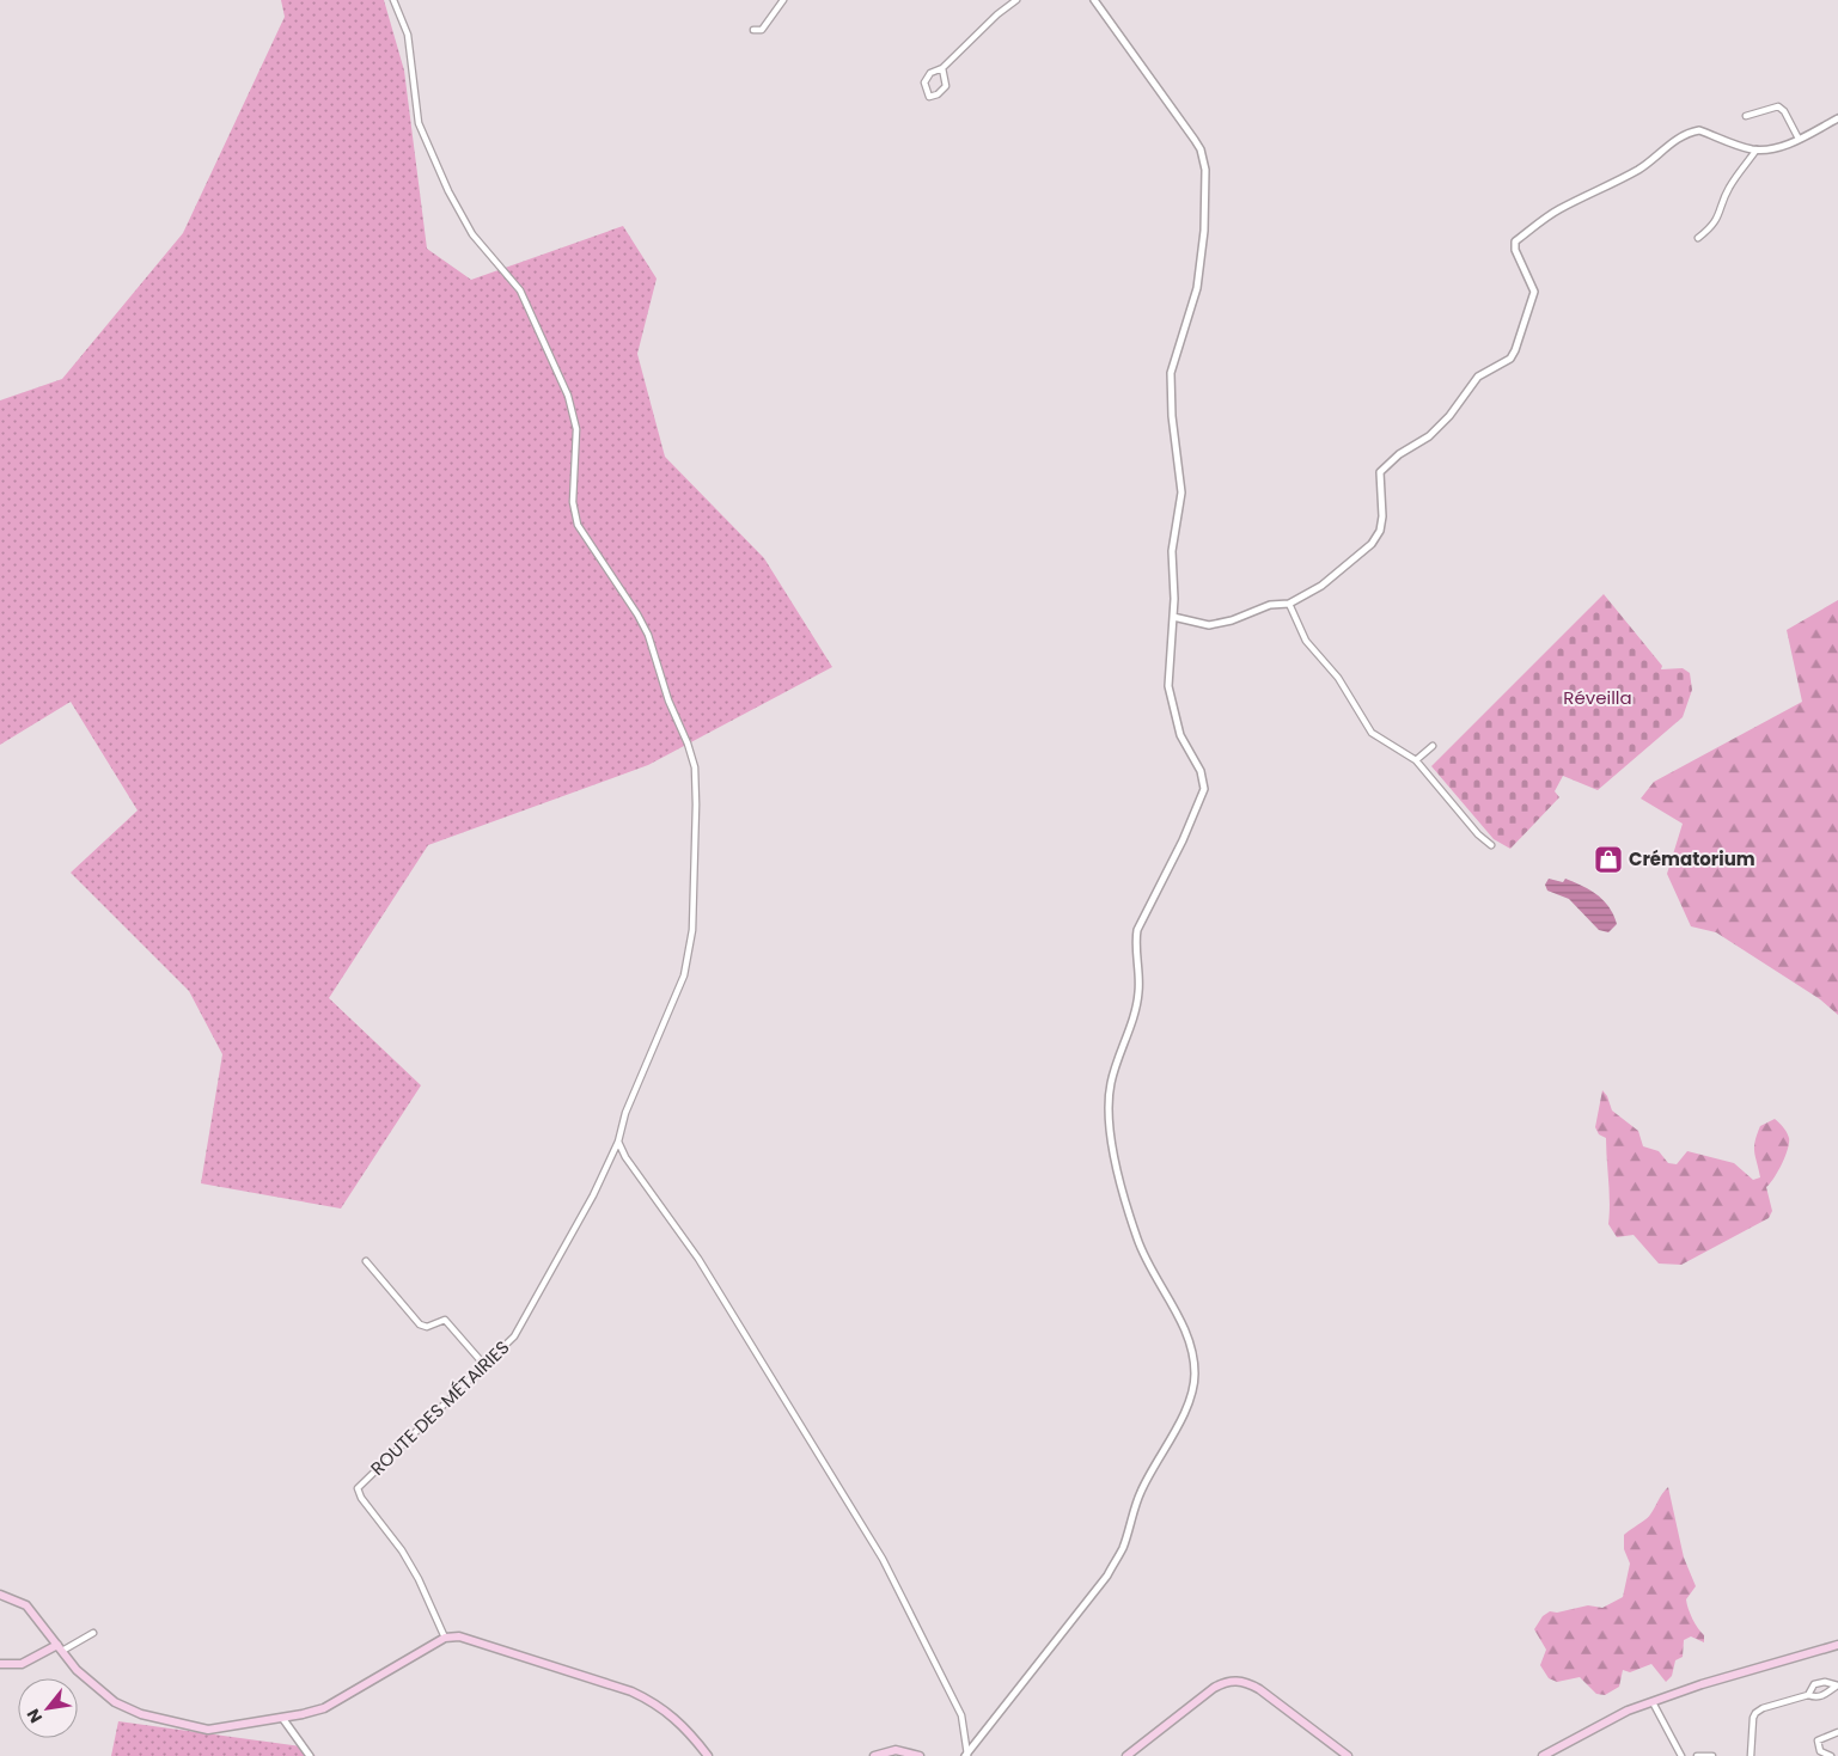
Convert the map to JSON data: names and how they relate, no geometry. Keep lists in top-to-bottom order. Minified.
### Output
{"streets":{"street":["ROUTE DES MÉTAIRIES"]},"parks":["Réveilla"],"places":{"shop":["Crématorium"]},"north":"bottom left"}
